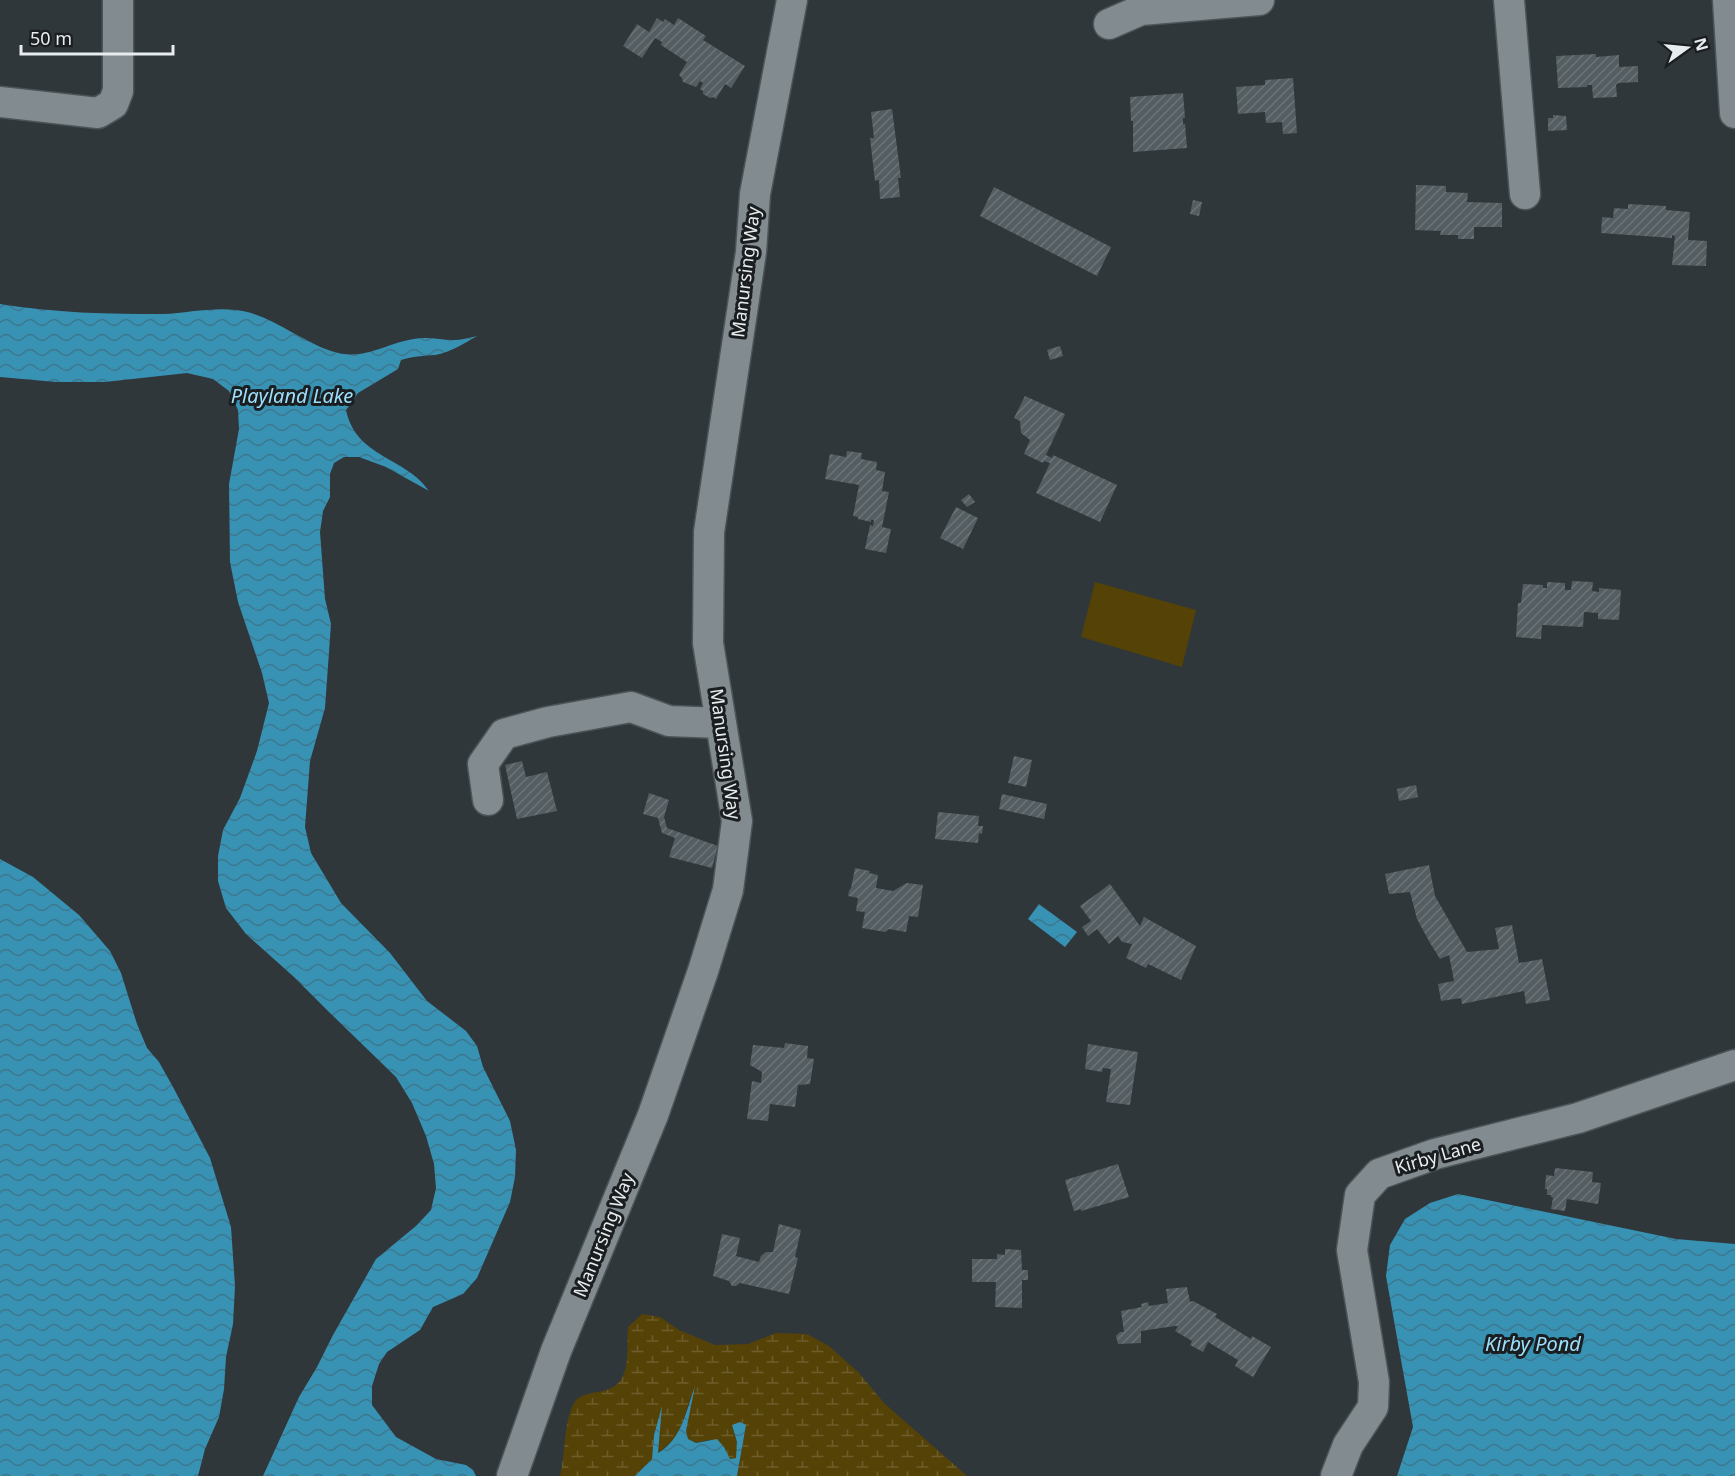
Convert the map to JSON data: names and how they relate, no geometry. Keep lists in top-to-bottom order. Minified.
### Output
{"streets":{"street":["Manursing Way","Kirby Lane"]},"water":["Playland Lake","Kirby Pond"],"scale_bar":"50 m","north":"right"}
